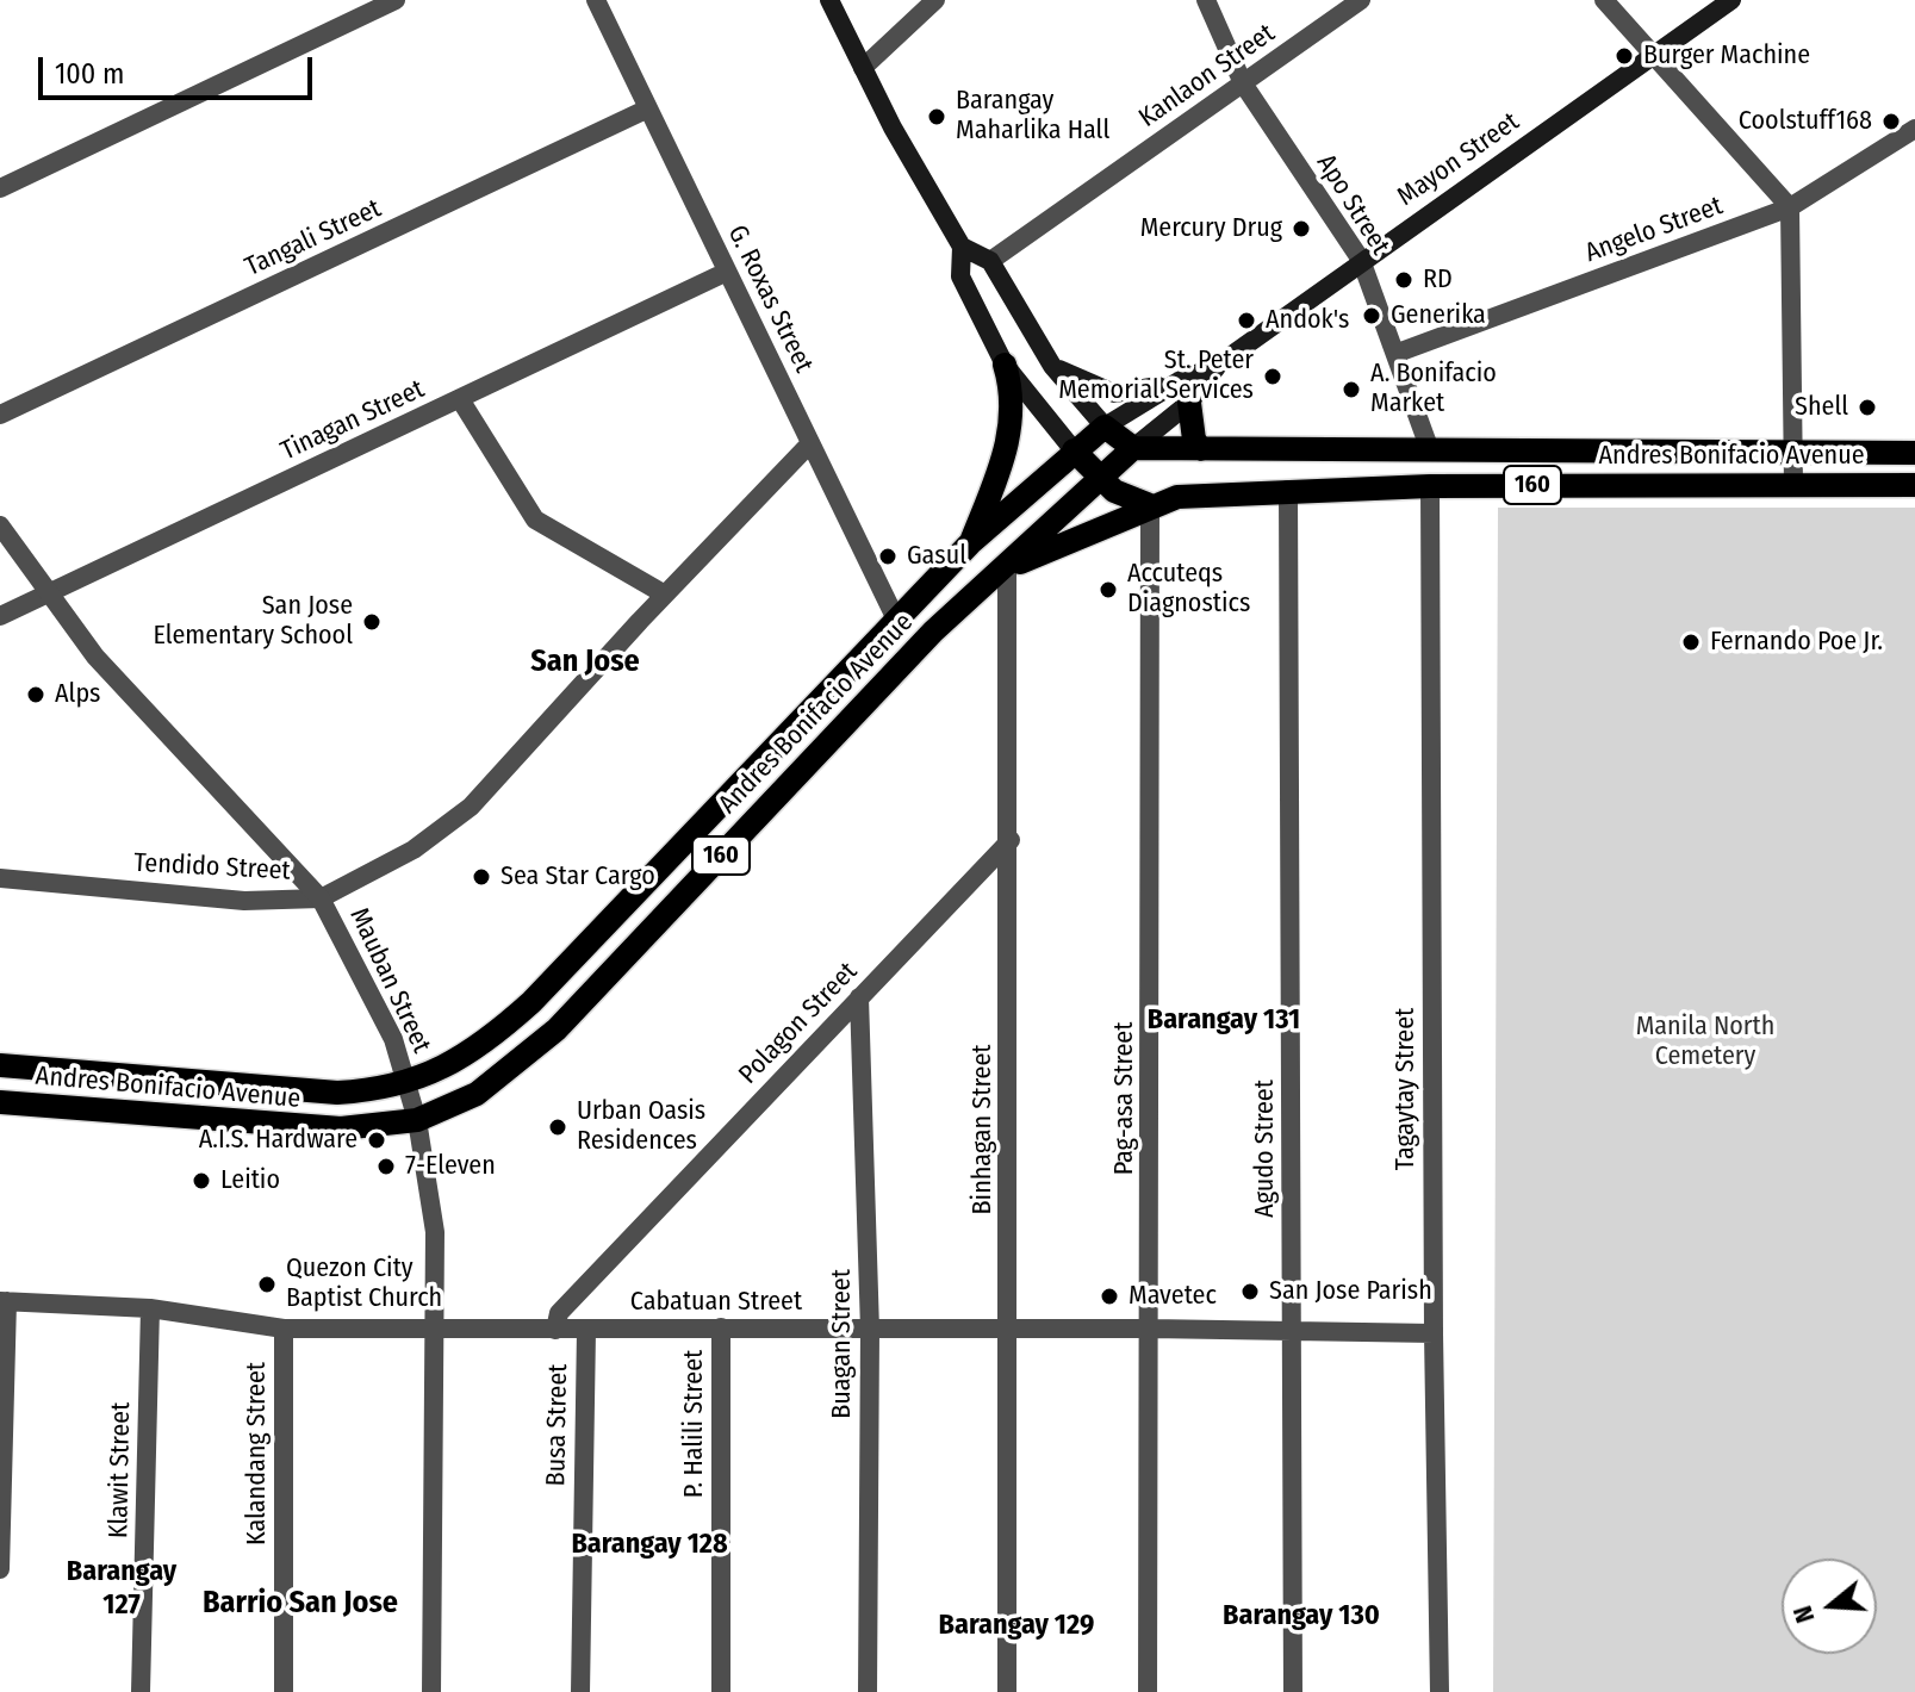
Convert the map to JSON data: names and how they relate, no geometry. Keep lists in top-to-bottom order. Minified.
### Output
{"streets":{"main road":["Mayon Street","Andres Bonifacio Avenue","160"],"street":["Kanlaon Street","Apo Street","Angelo Street","Tangali Street","G. Roxas Street","Tinagan Street","Tendido Street","Mauban Street","Polagon Street","Tagaytay Street","Pag-asa Street","Binhagan Street","Agudo Street","Cabatuan Street","Buagan Street","P. Halili Street","Busa Street","Kalandang Street","Klawit Street"]},"crossings":[["Kanlaon Street","Apo Street"],["Mayon Street","Apo Street"],["Mayon Street","Andres Bonifacio Avenue"],["Apo Street","Angelo Street"],["Apo Street","Andres Bonifacio Avenue"],["Tangali Street","G. Roxas Street"],["G. Roxas Street","Tinagan Street"],["G. Roxas Street","Andres Bonifacio Avenue"],["G. Roxas Street","Tendido Street"],["Tinagan Street","Mauban Street"],["Andres Bonifacio Avenue","Mauban Street"],["Andres Bonifacio Avenue","Tagaytay Street"],["Andres Bonifacio Avenue","Pag-asa Street"],["Andres Bonifacio Avenue","Binhagan Street"],["Andres Bonifacio Avenue","Agudo Street"],["Tendido Street","Mauban Street"],["Mauban Street","Cabatuan Street"],["Polagon Street","Binhagan Street"],["Polagon Street","Cabatuan Street"],["Polagon Street","Buagan Street"],["Tagaytay Street","Cabatuan Street"],["Pag-asa Street","Cabatuan Street"],["Binhagan Street","Cabatuan Street"],["Agudo Street","Cabatuan Street"],["Cabatuan Street","Buagan Street"],["Cabatuan Street","P. Halili Street"],["Cabatuan Street","Busa Street"],["Cabatuan Street","Kalandang Street"],["Cabatuan Street","Klawit Street"]],"districts":["San Jose","Barangay 131","Barangay 128","Barangay 127","Barrio San Jose","Barangay 130","Barangay 129"],"parks":["Manila North Cemetery"],"places":["Burger Machine","Barangay Maharlika Hall","Coolstuff168","Mercury Drug","RD","Generika","Andok's","St. Peter Memorial Services","A. Bonifacio Market","Shell","Gasul","Accuteqs Diagnostics","San Jose Elementary School","Fernando Poe Jr.","Alps","Sea Star Cargo","Urban Oasis Residences","A.I.S. Hardware","7-Eleven","Leitio","Quezon City Baptist Church","San Jose Parish","Mavetec"],"scale_bar":"100 m","north":"left"}
